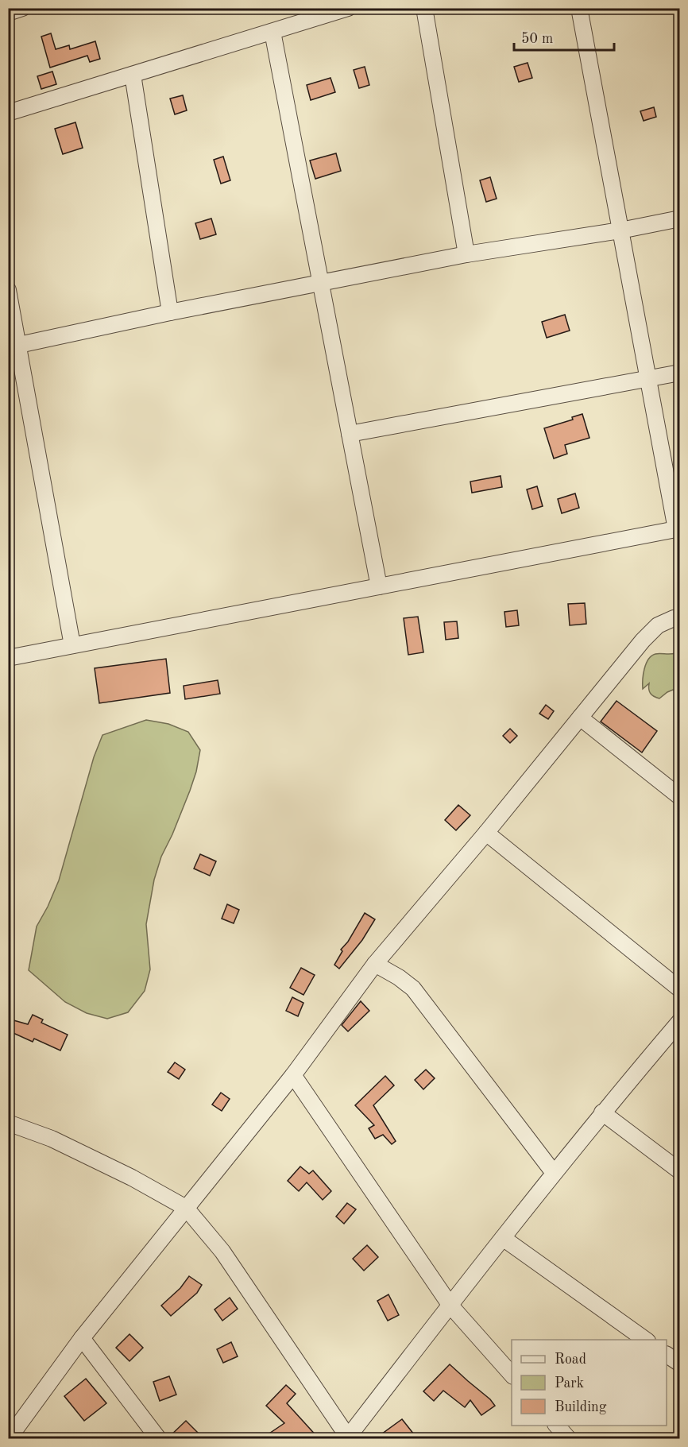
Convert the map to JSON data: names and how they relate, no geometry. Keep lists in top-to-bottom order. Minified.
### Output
{"legend":["Road","Park","Building"],"scale_bar":"50 m"}
